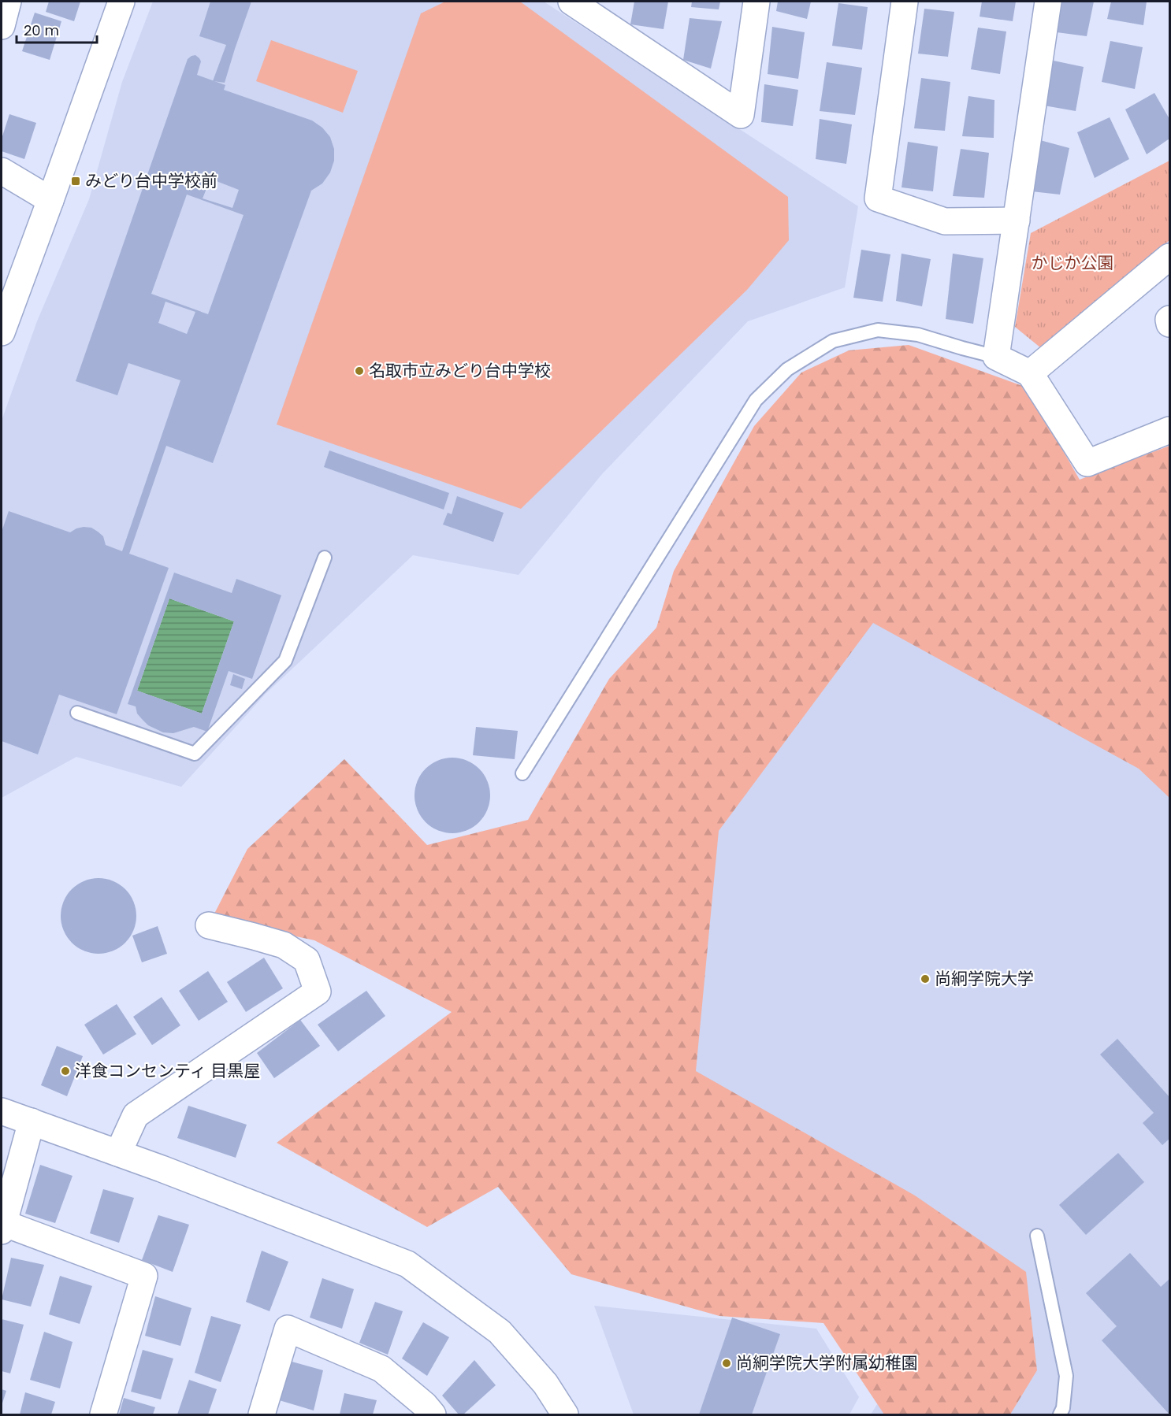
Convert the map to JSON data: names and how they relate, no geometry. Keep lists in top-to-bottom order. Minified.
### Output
{"parks":["かじか公園"],"places":{"transit":["みどり台中学校前"],"other":["名取市立みどり台中学校","尚絅学院大学","洋食コンセンティ 目黒屋","尚絅学院大学附属幼稚園"]},"scale_bar":"20 m"}
